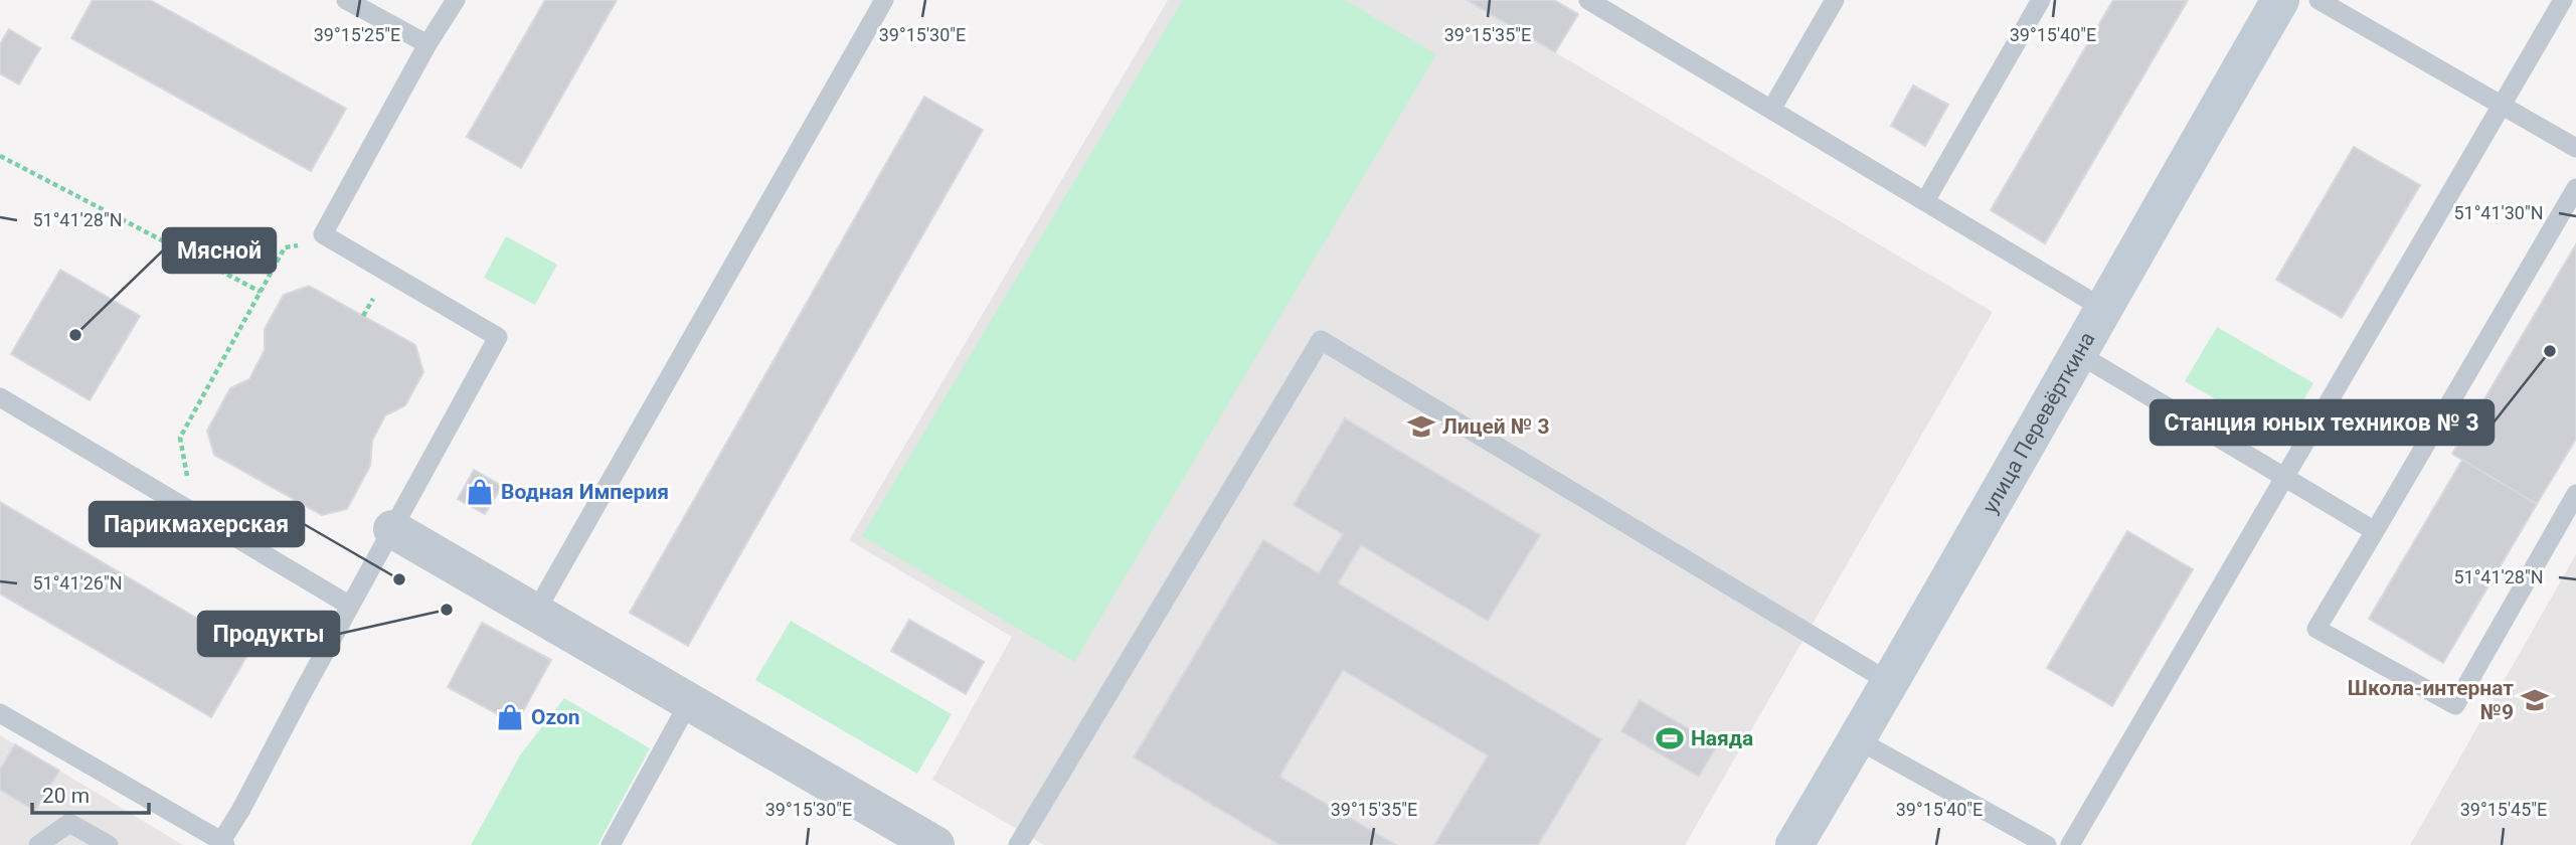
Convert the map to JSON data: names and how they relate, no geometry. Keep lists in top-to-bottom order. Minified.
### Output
{"streets":{"street":["улица Перевёрткина"]},"places":{"other":["Мясной","Станция юных техников № 3","Парикмахерская","Продукты"],"school or university":["Лицей № 3","Школа-интернат №9"],"shop":["Водная Империя","Ozon"],"sports":["Наяда"]},"scale_bar":"20 m","coordinates":["39°15'25\"E","39°15'30\"E","39°15'35\"E","39°15'40\"E","51°41'30\"N","51°41'28\"N","51°41'26\"N","39°15'45\"E"]}
